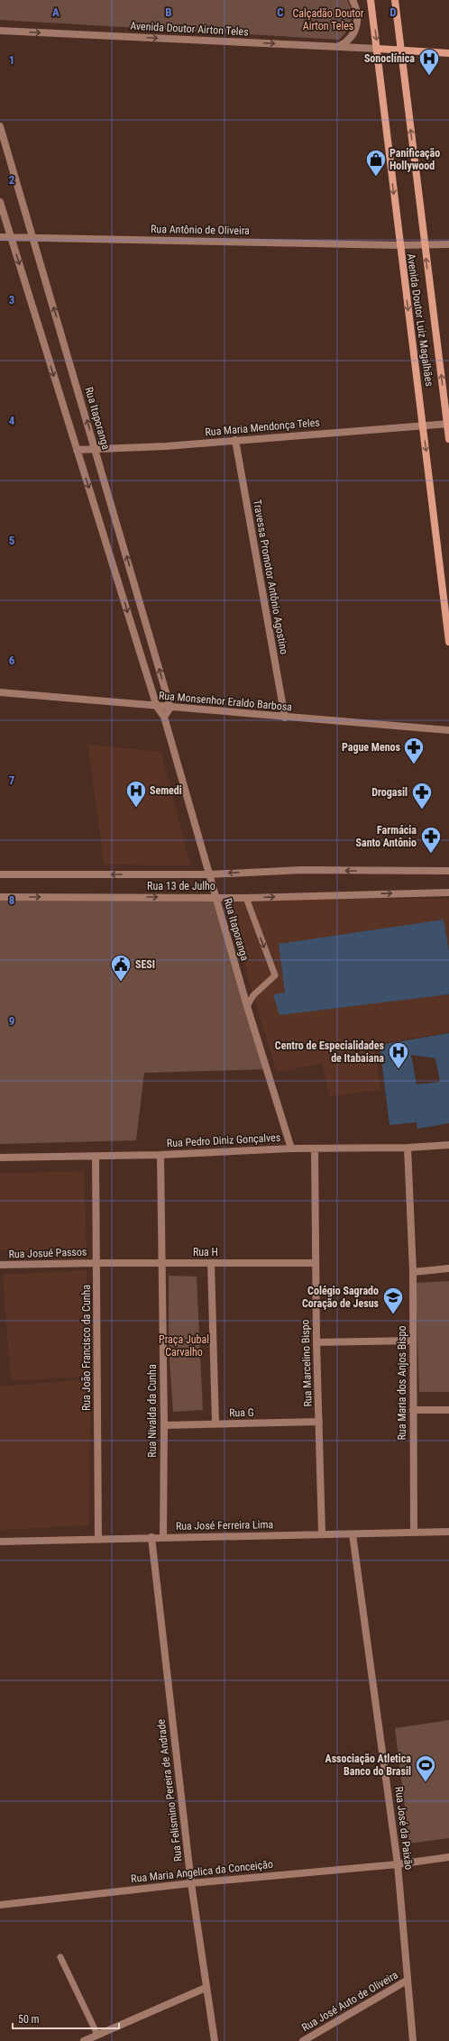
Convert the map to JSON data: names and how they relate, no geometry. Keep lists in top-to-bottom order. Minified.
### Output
{"streets":{"street":["Avenida Doutor Airton Teles","Rua Antônio de Oliveira","Avenida Doutor Luiz Magalhães","Rua Itaporanga","Rua Maria Mendonça Teles","Travessa Promotor Antônio Agostino","Rua Monsenhor Eraldo Barbosa","Rua 13 de Julho","Rua Pedro Diniz Gonçalves","Rua H","Rua Josué Passos","Rua João Francisco da Cunha","Rua Marcelino Bispo","Rua Maria dos Anjos Bispo","Rua Nivalda da Cunha","Rua G","Rua José Ferreira Lima","Rua Felismino Pereira de Andrade","Rua José da Paixão","Rua Maria Angelica da Conceição","Rua José Auto de Oliveira"]},"crossings":[["Avenida Doutor Airton Teles","Avenida Doutor Luiz Magalhães"],["Rua Antônio de Oliveira","Avenida Doutor Luiz Magalhães"],["Rua Antônio de Oliveira","Rua Itaporanga"],["Avenida Doutor Luiz Magalhães","Rua Maria Mendonça Teles"],["Rua Itaporanga","Rua Maria Mendonça Teles"],["Rua Itaporanga","Rua Monsenhor Eraldo Barbosa"],["Rua Itaporanga","Rua 13 de Julho"],["Rua Itaporanga","Rua Pedro Diniz Gonçalves"],["Rua Maria Mendonça Teles","Travessa Promotor Antônio Agostino"],["Travessa Promotor Antônio Agostino","Rua Monsenhor Eraldo Barbosa"],["Rua Pedro Diniz Gonçalves","Rua João Francisco da Cunha"],["Rua Pedro Diniz Gonçalves","Rua Marcelino Bispo"],["Rua Pedro Diniz Gonçalves","Rua Maria dos Anjos Bispo"],["Rua Pedro Diniz Gonçalves","Rua Nivalda da Cunha"],["Rua H","Rua Josué Passos"],["Rua H","Rua João Francisco da Cunha"],["Rua H","Rua Marcelino Bispo"],["Rua H","Rua Nivalda da Cunha"],["Rua Josué Passos","Rua João Francisco da Cunha"],["Rua João Francisco da Cunha","Rua José Ferreira Lima"],["Rua Marcelino Bispo","Rua G"],["Rua Marcelino Bispo","Rua José Ferreira Lima"],["Rua Maria dos Anjos Bispo","Rua José Ferreira Lima"],["Rua Nivalda da Cunha","Rua G"],["Rua Nivalda da Cunha","Rua José Ferreira Lima"],["Rua José Ferreira Lima","Rua Felismino Pereira de Andrade"],["Rua José Ferreira Lima","Rua José da Paixão"],["Rua Felismino Pereira de Andrade","Rua Maria Angelica da Conceição"],["Rua José da Paixão","Rua Maria Angelica da Conceição"],["Rua José da Paixão","Rua José Auto de Oliveira"]],"one_way":["Avenida Doutor Airton Teles"],"parks":["Calçadão Doutor Airton Teles","Praça Jubal Carvalho"],"places":{"hospital":["Sonoclínica","Semedi","Centro de Especialidades de Itabaiana"],"shop":["Panificação Hollywood"],"pharmacy":["Pague Menos","Drogasil","Farmácia Santo Antônio"],"public building":["SESI"],"school or university":["Colégio Sagrado Coração de Jesus"],"sports":["Associação Atletica Banco do Brasil"]},"scale_bar":"50 m","grid":{"columns":["A","B","C","D"],"rows":["1","2","3","4","5","6","7","8","9"]}}
